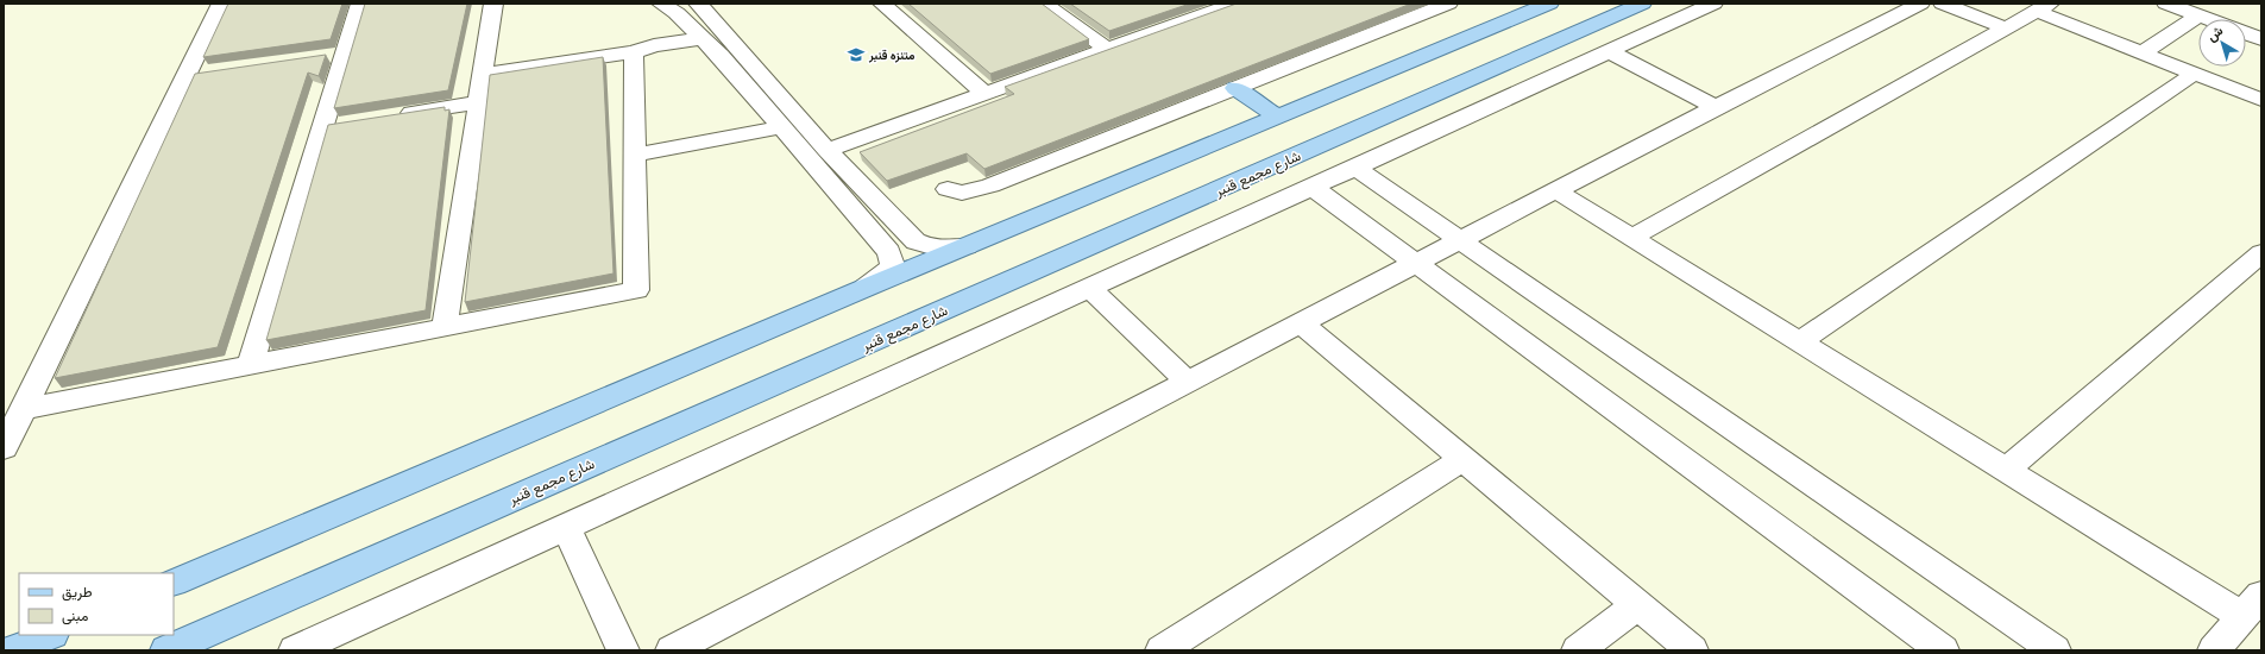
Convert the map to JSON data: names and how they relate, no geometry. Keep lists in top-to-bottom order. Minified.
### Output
{"streets":{"main road":["شارع مجمع قنبر"]},"places":{"school or university":["متنزه قنبر"]},"legend":["طريق","مبنى"],"north":"top left"}
